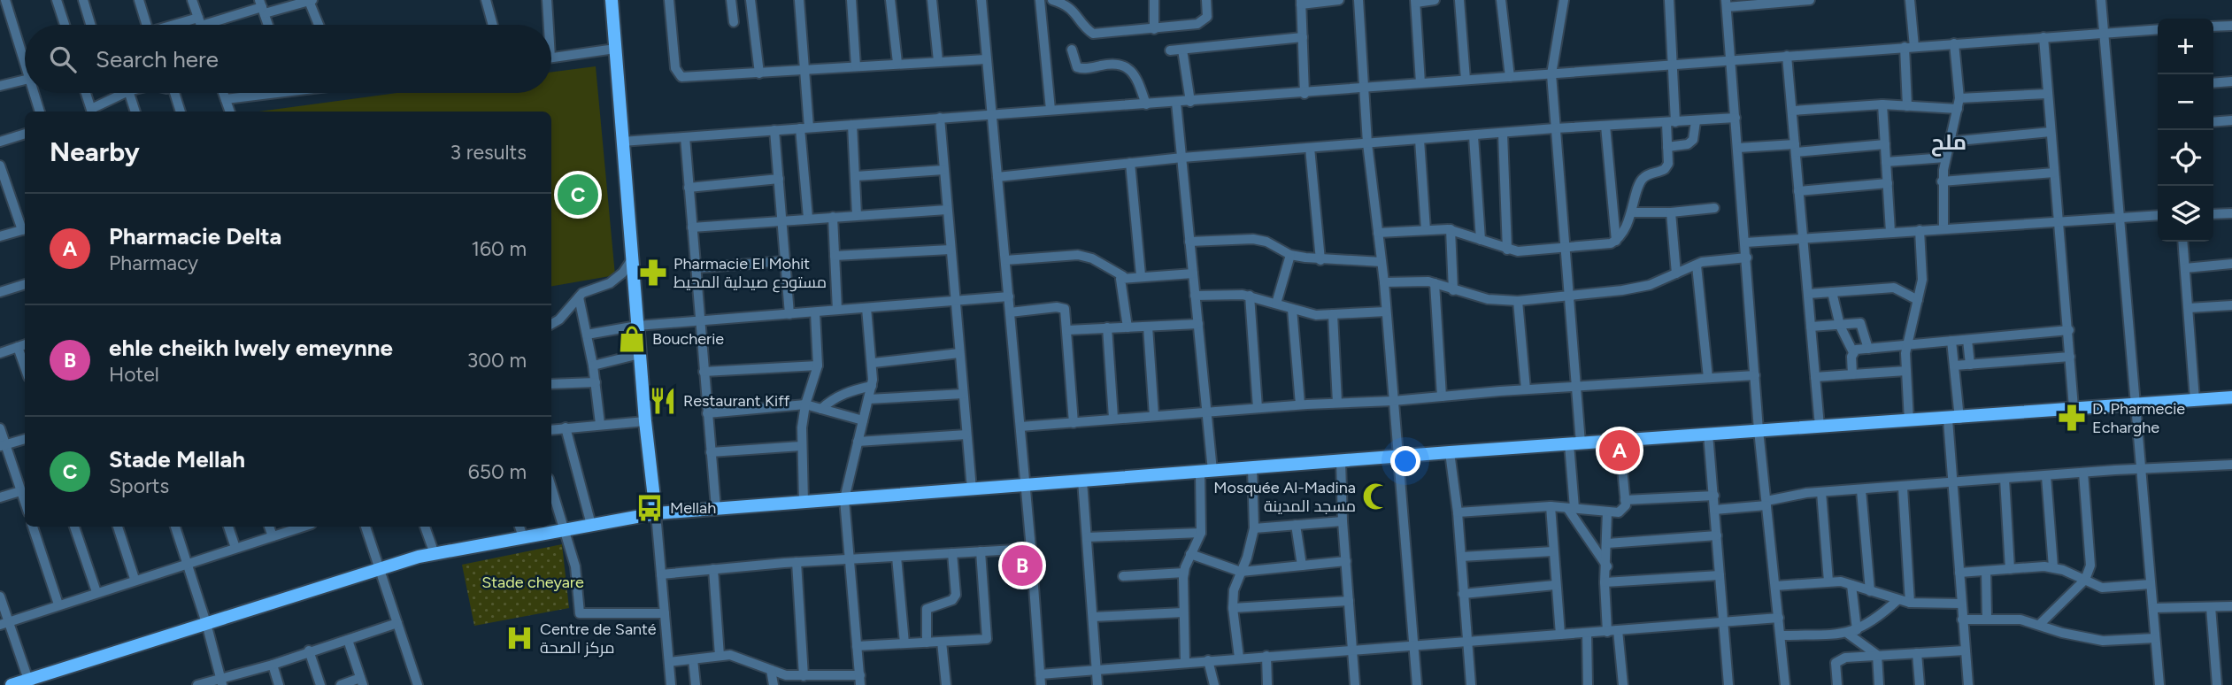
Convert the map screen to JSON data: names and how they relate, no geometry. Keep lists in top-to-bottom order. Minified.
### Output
{"districts":["ملح"],"parks":["Stade cheyare"],"places":{"pharmacy":["Pharmacie El Mohit مستودع صيدلية المحيط","D. Pharmecie Echarghe"],"shop":["Boucherie"],"restaurant":["Restaurant Kiff"],"mosque":["Mosquée Al-Madina مسجد المدينة"],"bus stop":["Mellah"],"hospital":["Centre de Santé مركز الصحة"]},"page":{"map_buttons":["+","−"],"search":"Search here","heading":["Nearby","3 results"],"pins":["C","A","B"],"list":[{"mark":"A","name":"Pharmacie Delta","note":"Pharmacy","value":"160 m"},{"mark":"B","name":"ehle cheikh lwely emeynne","note":"Hotel","value":"300 m"},{"mark":"C","name":"Stade Mellah","note":"Sports","value":"650 m"}]}}
